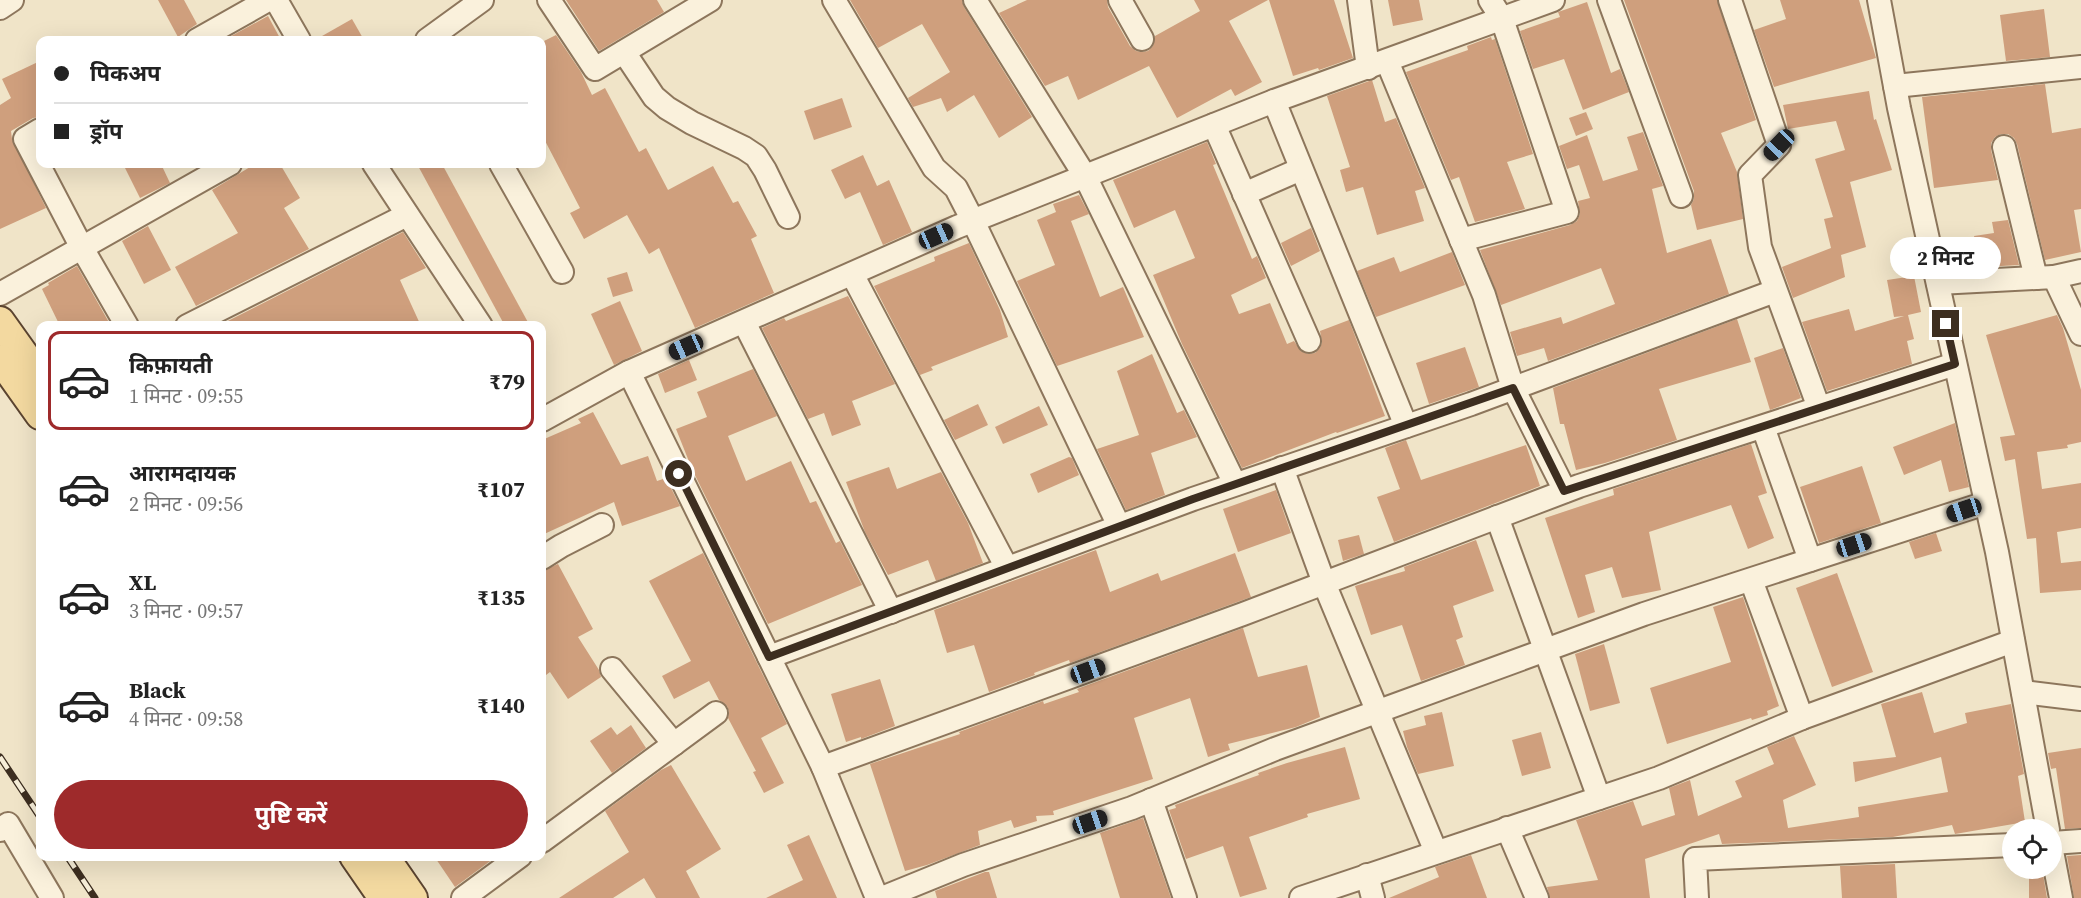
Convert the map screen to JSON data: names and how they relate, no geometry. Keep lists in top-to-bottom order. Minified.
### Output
{"page":{"banner":["पिकअप","ड्रॉप"],"bubble":"2 मिनट","list":[{"name":"किफ़ायती","note":"1 मिनट · 09:55","value":"₹79"},{"name":"आरामदायक","note":"2 मिनट · 09:56","value":"₹107"},{"name":"XL","note":"3 मिनट · 09:57","value":"₹135"},{"name":"Black","note":"4 मिनट · 09:58","value":"₹140"}],"buttons":"पुष्टि करें"}}
